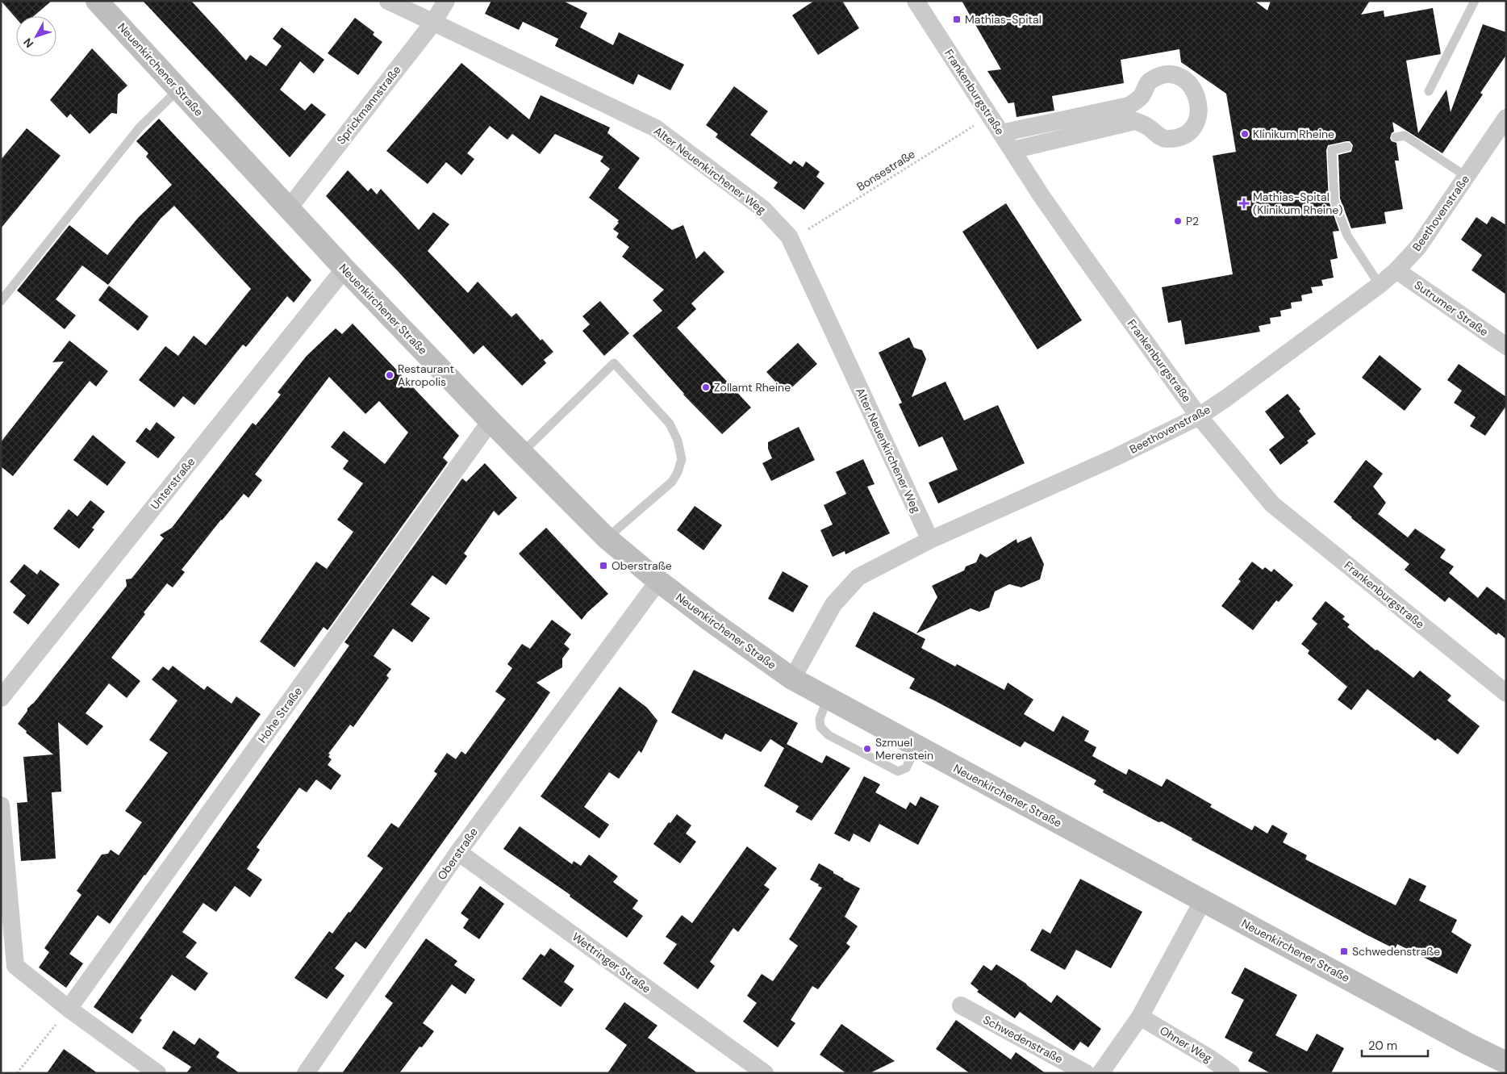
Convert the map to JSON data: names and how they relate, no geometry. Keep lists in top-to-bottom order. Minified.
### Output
{"streets":{"street":["Neuenkirchener Straße","Frankenburgstraße","Sprickmannstraße","Alter Neuenkirchener Weg","Beethovenstraße","Sutrumer Straße","Unterstraße","Hohe Straße","Oberstraße","Wettringer Straße","Schwedenstraße","Ohner Weg"],"path":["Bonsestraße"]},"crossings":[["Neuenkirchener Straße","Sprickmannstraße"],["Neuenkirchener Straße","Beethovenstraße"],["Neuenkirchener Straße","Unterstraße"],["Neuenkirchener Straße","Hohe Straße"],["Neuenkirchener Straße","Oberstraße"],["Frankenburgstraße","Bonsestraße"],["Frankenburgstraße","Beethovenstraße"],["Sprickmannstraße","Alter Neuenkirchener Weg"],["Alter Neuenkirchener Weg","Bonsestraße"],["Alter Neuenkirchener Weg","Beethovenstraße"],["Beethovenstraße","Sutrumer Straße"],["Oberstraße","Wettringer Straße"]],"places":{"transit":["Mathias-Spital","Oberstraße","Schwedenstraße"],"other":["Klinikum Rheine","P2","Restaurant Akropolis","Zollamt Rheine","Szmuel Merenstein"],"health":["Mathias-Spital (Klinikum Rheine)"]},"scale_bar":"20 m","north":"bottom left"}
